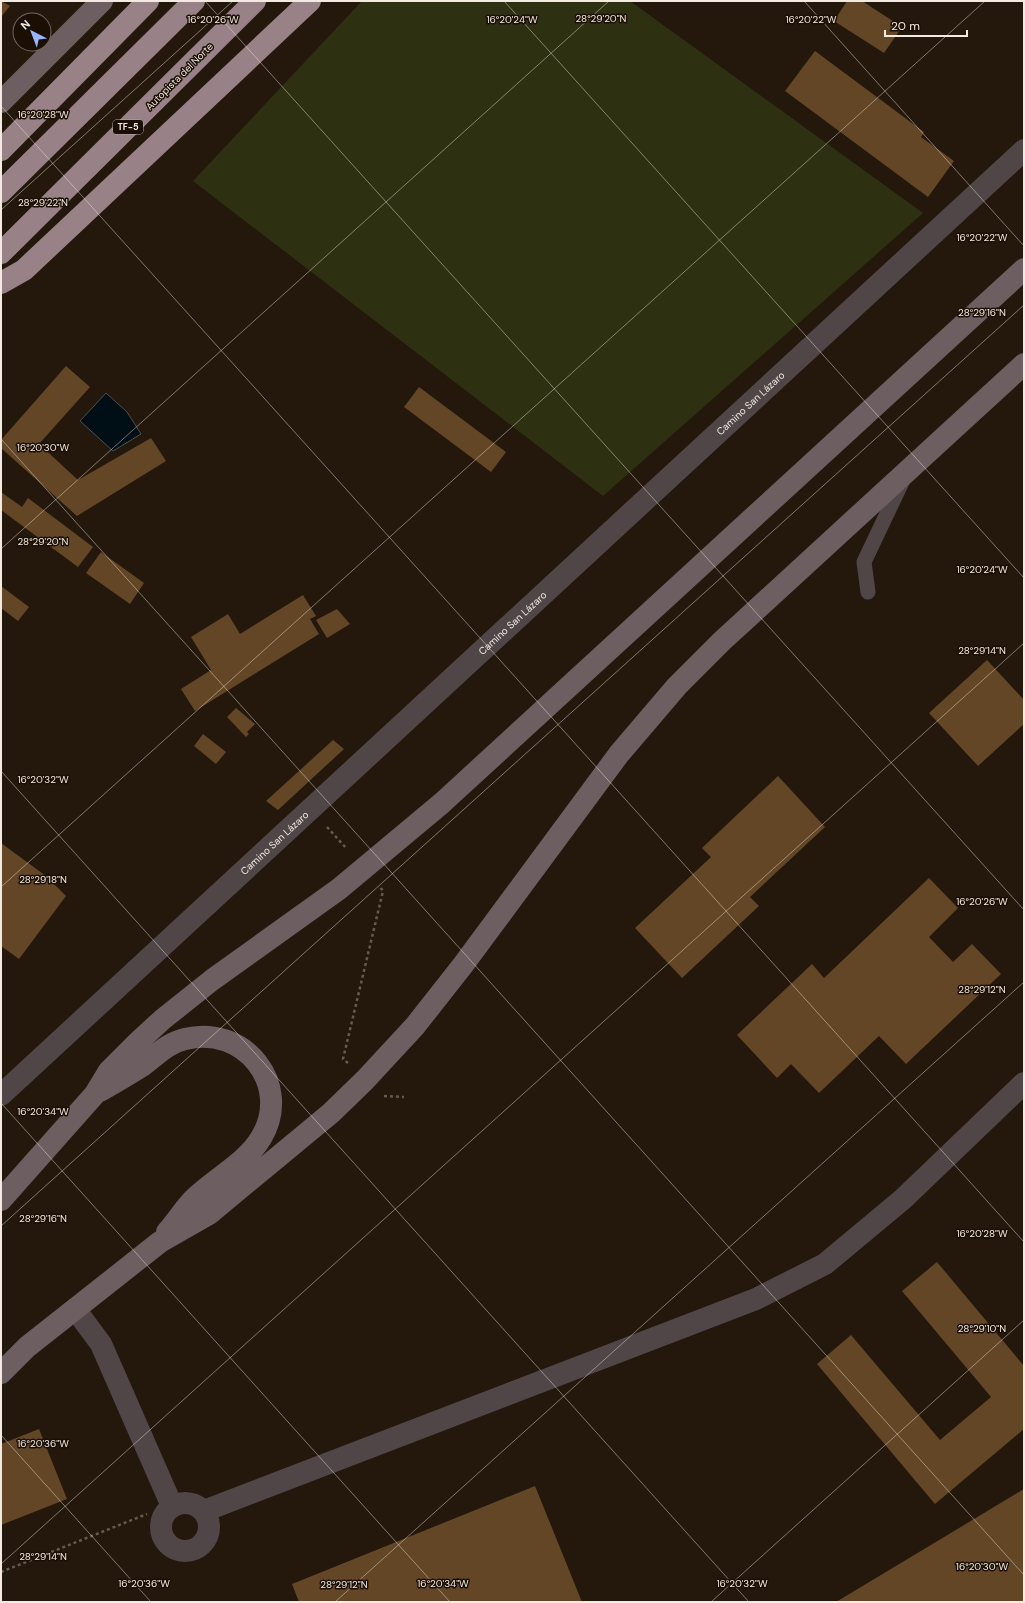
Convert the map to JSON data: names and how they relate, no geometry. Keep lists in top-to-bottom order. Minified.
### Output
{"streets":{"highway":["Autopista del Norte","TF-5"],"street":["Camino San Lázaro"]},"scale_bar":"20 m","north":"top left","coordinates":["28°29'20\"N","16°20'26\"W","16°20'24\"W","16°20'22\"W","16°20'28\"W","28°29'22\"N","28°29'16\"N","16°20'30\"W","28°29'14\"N","16°20'32\"W","28°29'18\"N","28°29'12\"N","16°20'34\"W","28°29'10\"N","16°20'36\"W"]}
